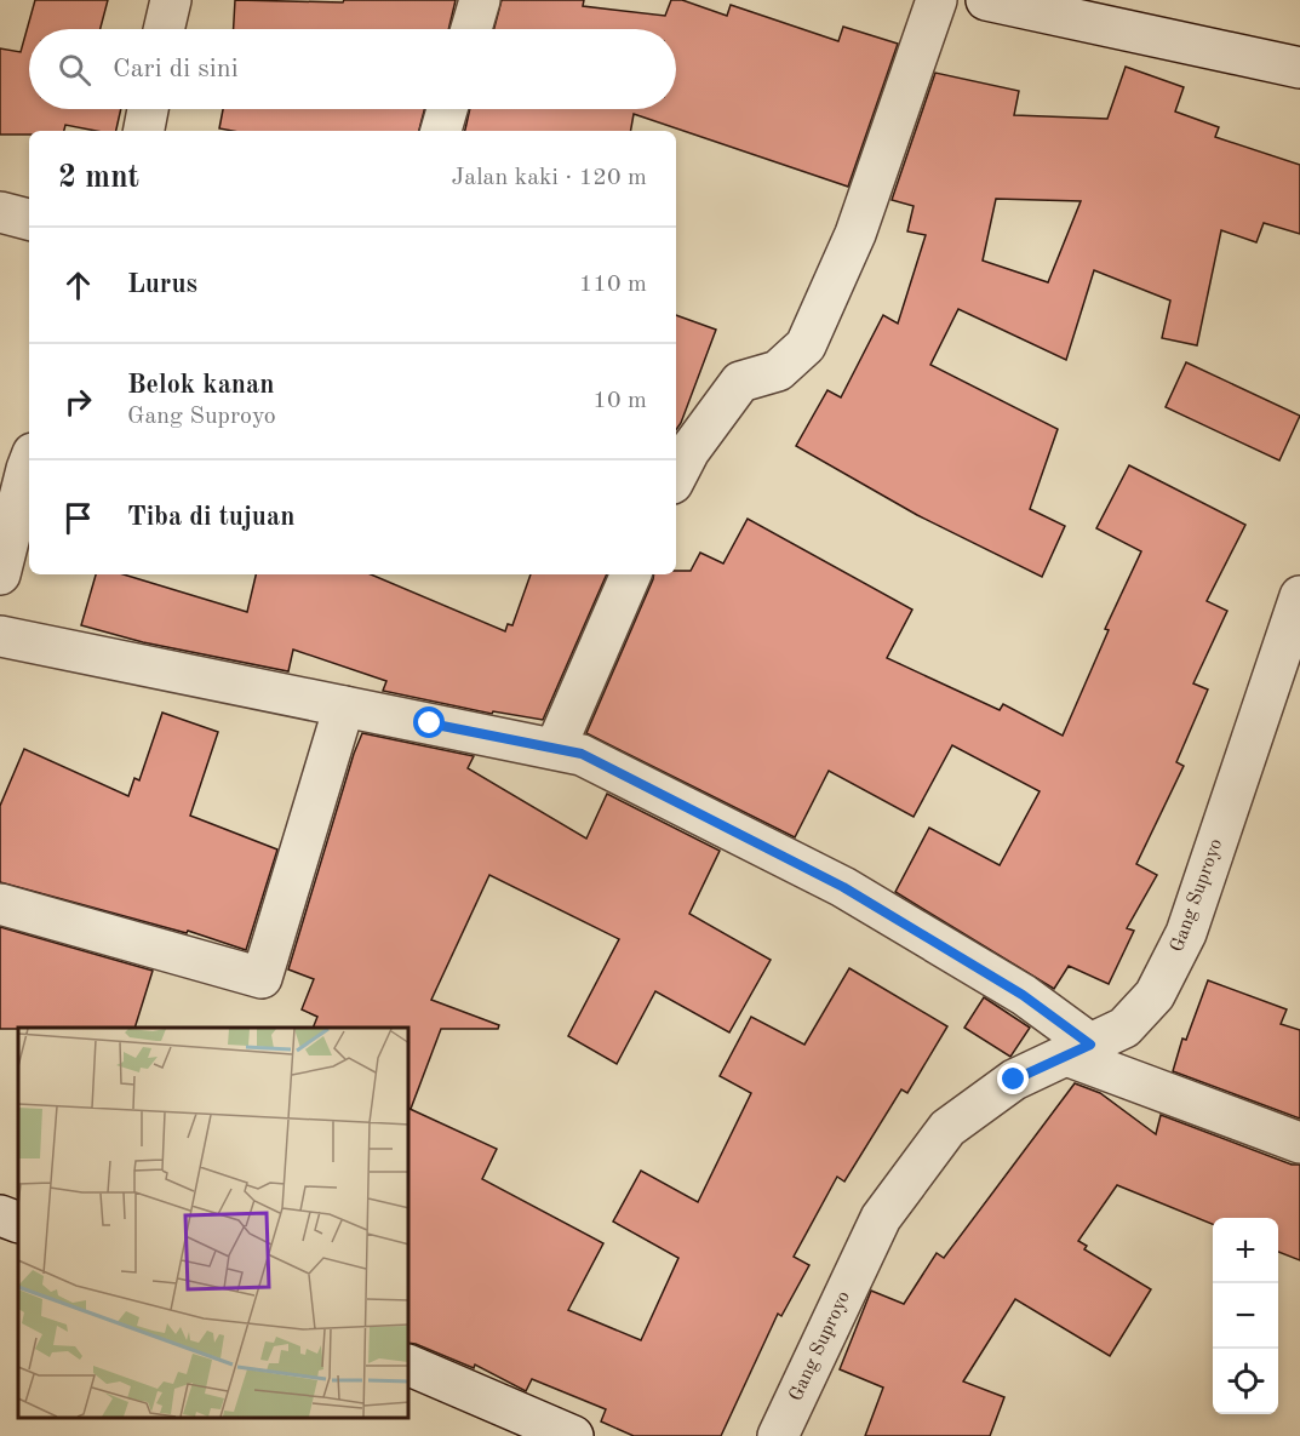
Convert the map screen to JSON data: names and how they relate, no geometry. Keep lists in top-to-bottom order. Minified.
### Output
{"streets":{"street":["Gang Suproyo"]},"page":{"search":"Cari di sini","heading":["2 mnt","Jalan kaki · 120 m"],"list":[["Lurus","110 m"],["Belok kanan","Gang Suproyo","10 m"],"Tiba di tujuan"],"map_buttons":["+","−"]}}
